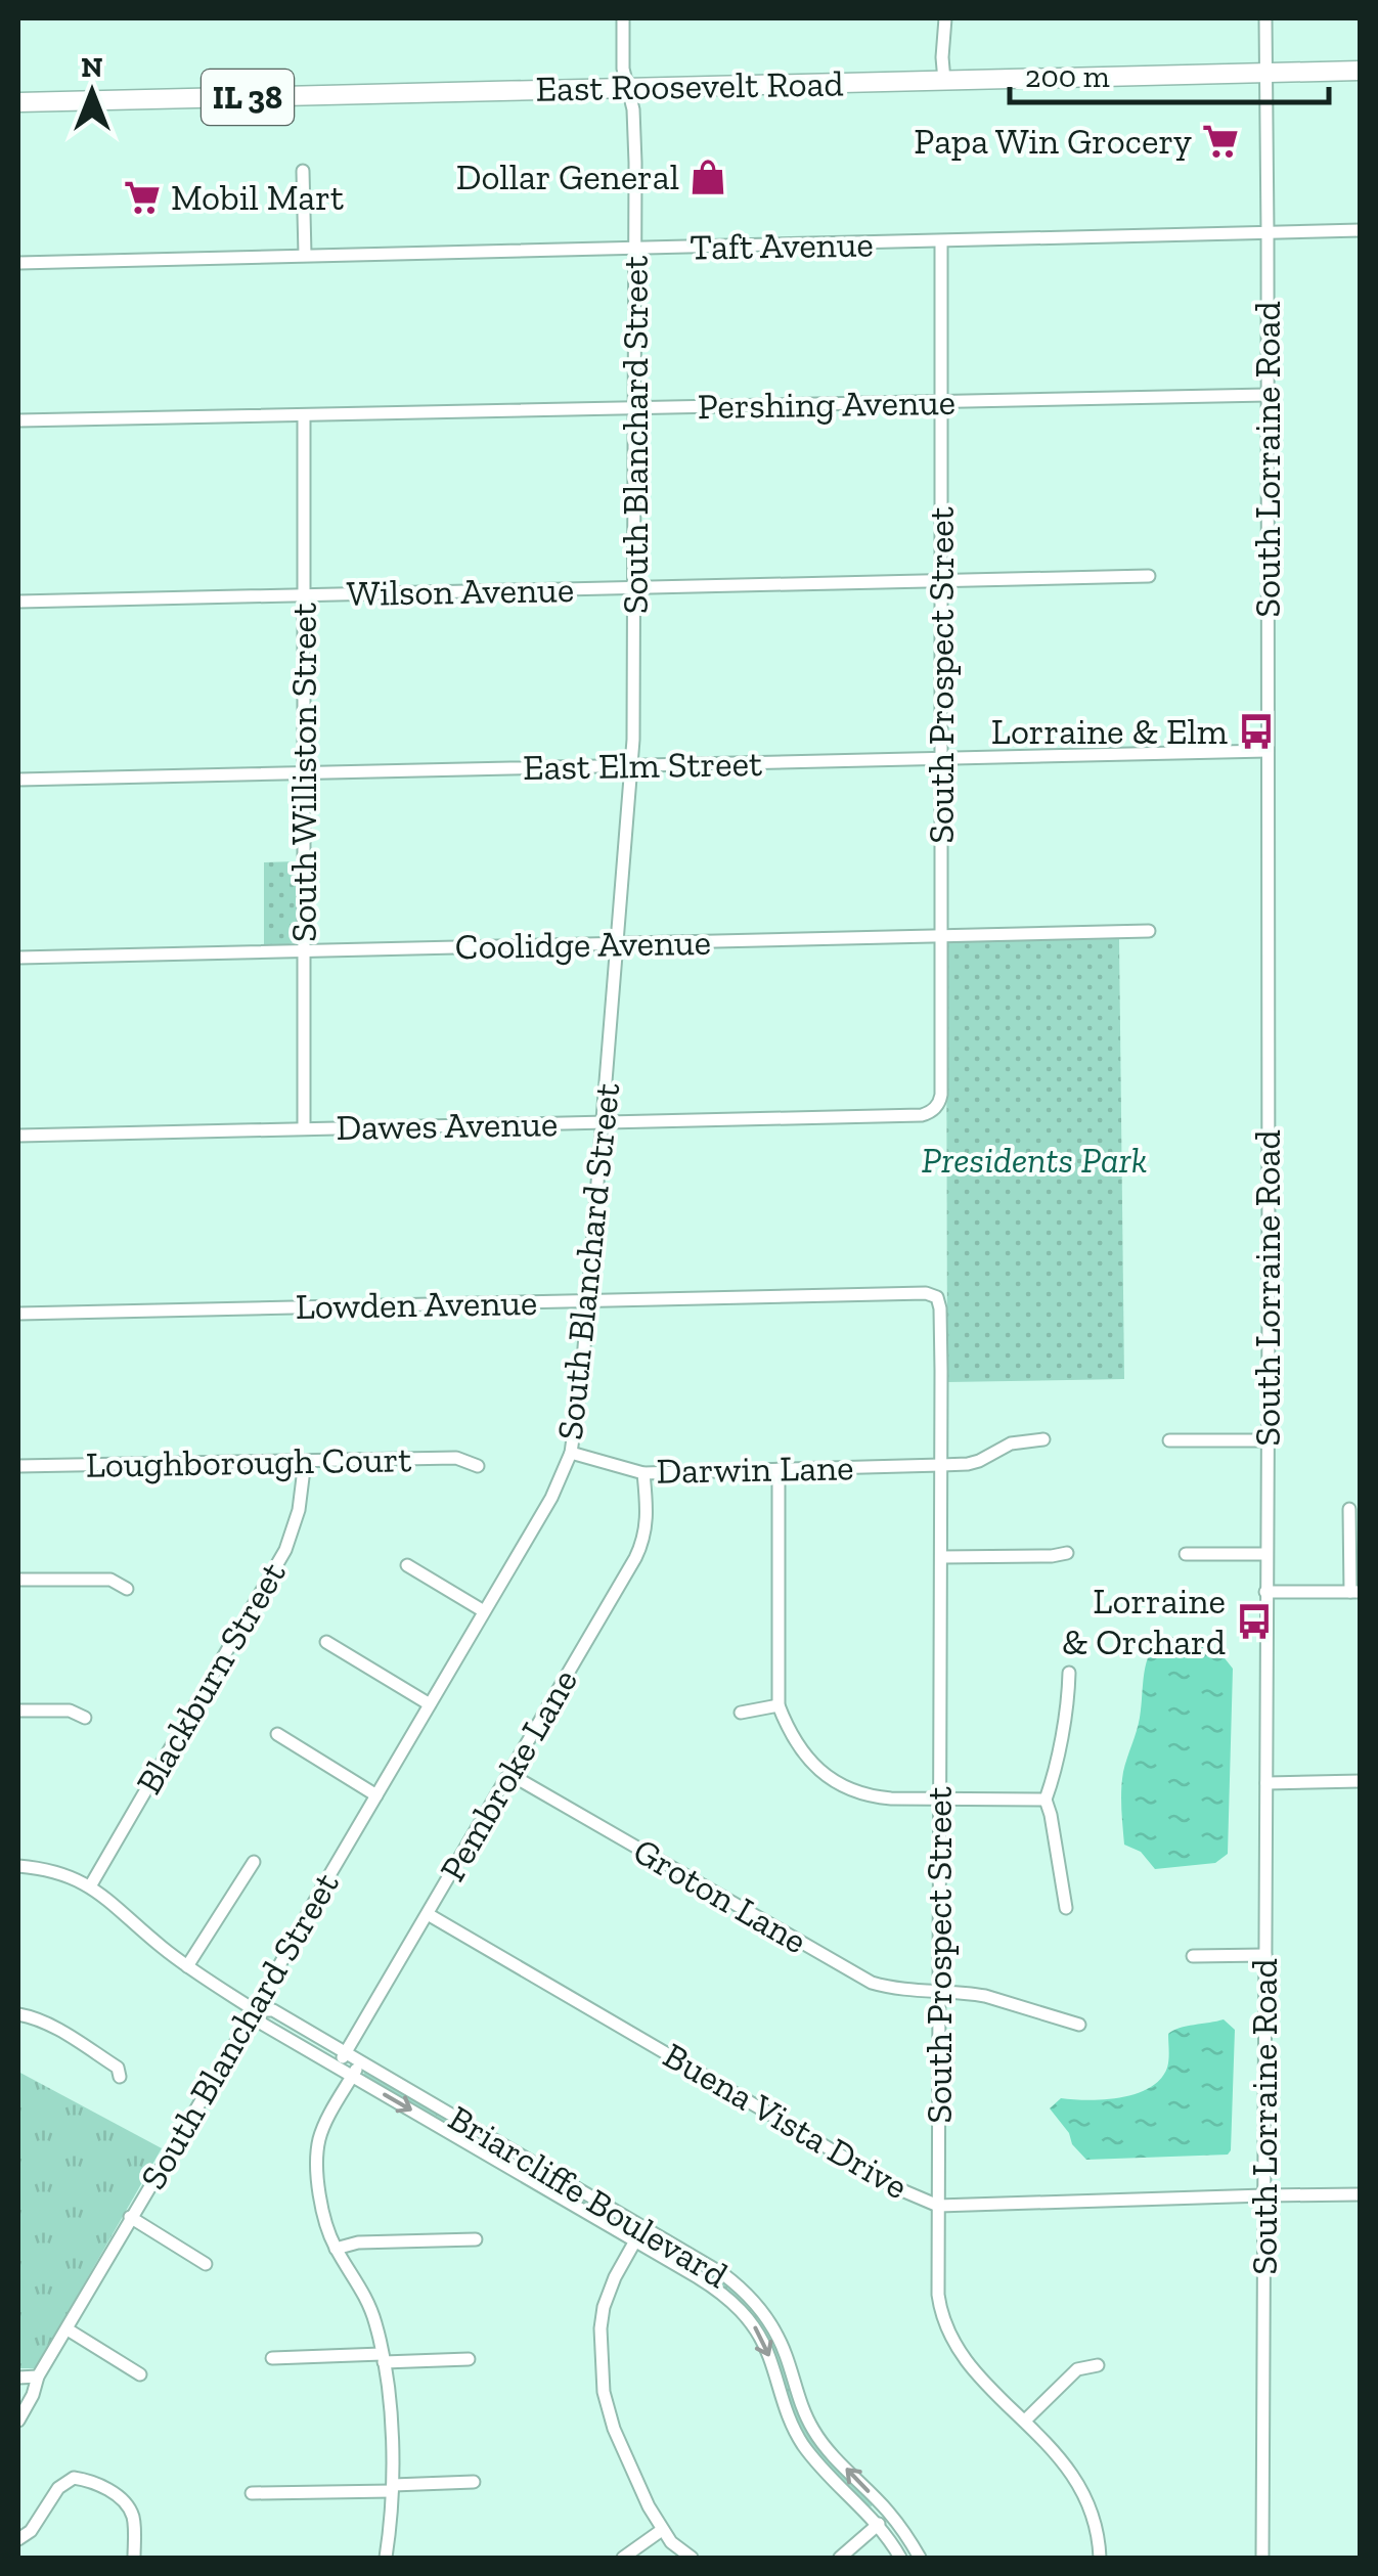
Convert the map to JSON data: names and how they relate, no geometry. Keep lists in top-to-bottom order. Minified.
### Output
{"streets":{"main road":["East Roosevelt Road","IL 38"],"street":["Taft Avenue","Pershing Avenue","South Blanchard Street","South Lorraine Road","Wilson Avenue","South Prospect Street","East Elm Street","South Williston Street","Coolidge Avenue","Dawes Avenue","Lowden Avenue","Loughborough Court","Darwin Lane","Blackburn Street","Pembroke Lane","Groton Lane","Buena Vista Drive","Briarcliffe Boulevard"]},"crossings":[["East Roosevelt Road","South Blanchard Street"],["East Roosevelt Road","South Lorraine Road"],["Taft Avenue","South Blanchard Street"],["Taft Avenue","South Lorraine Road"],["Taft Avenue","South Prospect Street"],["Pershing Avenue","South Blanchard Street"],["Pershing Avenue","South Lorraine Road"],["Pershing Avenue","South Prospect Street"],["Pershing Avenue","South Williston Street"],["South Blanchard Street","Wilson Avenue"],["South Blanchard Street","East Elm Street"],["South Blanchard Street","Coolidge Avenue"],["South Blanchard Street","Dawes Avenue"],["South Blanchard Street","Lowden Avenue"],["South Blanchard Street","Darwin Lane"],["South Blanchard Street","Briarcliffe Boulevard"],["South Lorraine Road","East Elm Street"],["South Lorraine Road","Buena Vista Drive"],["Wilson Avenue","South Prospect Street"],["Wilson Avenue","South Williston Street"],["South Prospect Street","East Elm Street"],["South Prospect Street","Coolidge Avenue"],["South Prospect Street","Dawes Avenue"],["South Prospect Street","Lowden Avenue"],["South Prospect Street","Darwin Lane"],["South Prospect Street","Groton Lane"],["South Prospect Street","Buena Vista Drive"],["East Elm Street","South Williston Street"],["South Williston Street","Coolidge Avenue"],["South Williston Street","Dawes Avenue"],["Loughborough Court","Blackburn Street"],["Darwin Lane","Pembroke Lane"],["Blackburn Street","Briarcliffe Boulevard"],["Pembroke Lane","Groton Lane"],["Pembroke Lane","Buena Vista Drive"],["Pembroke Lane","Briarcliffe Boulevard"]],"parks":["Presidents Park"],"places":{"supermarket":["Papa Win Grocery","Mobil Mart"],"shop":["Dollar General"],"bus stop":["Lorraine & Elm","Lorraine & Orchard"]},"scale_bar":"200 m","north":"top"}
